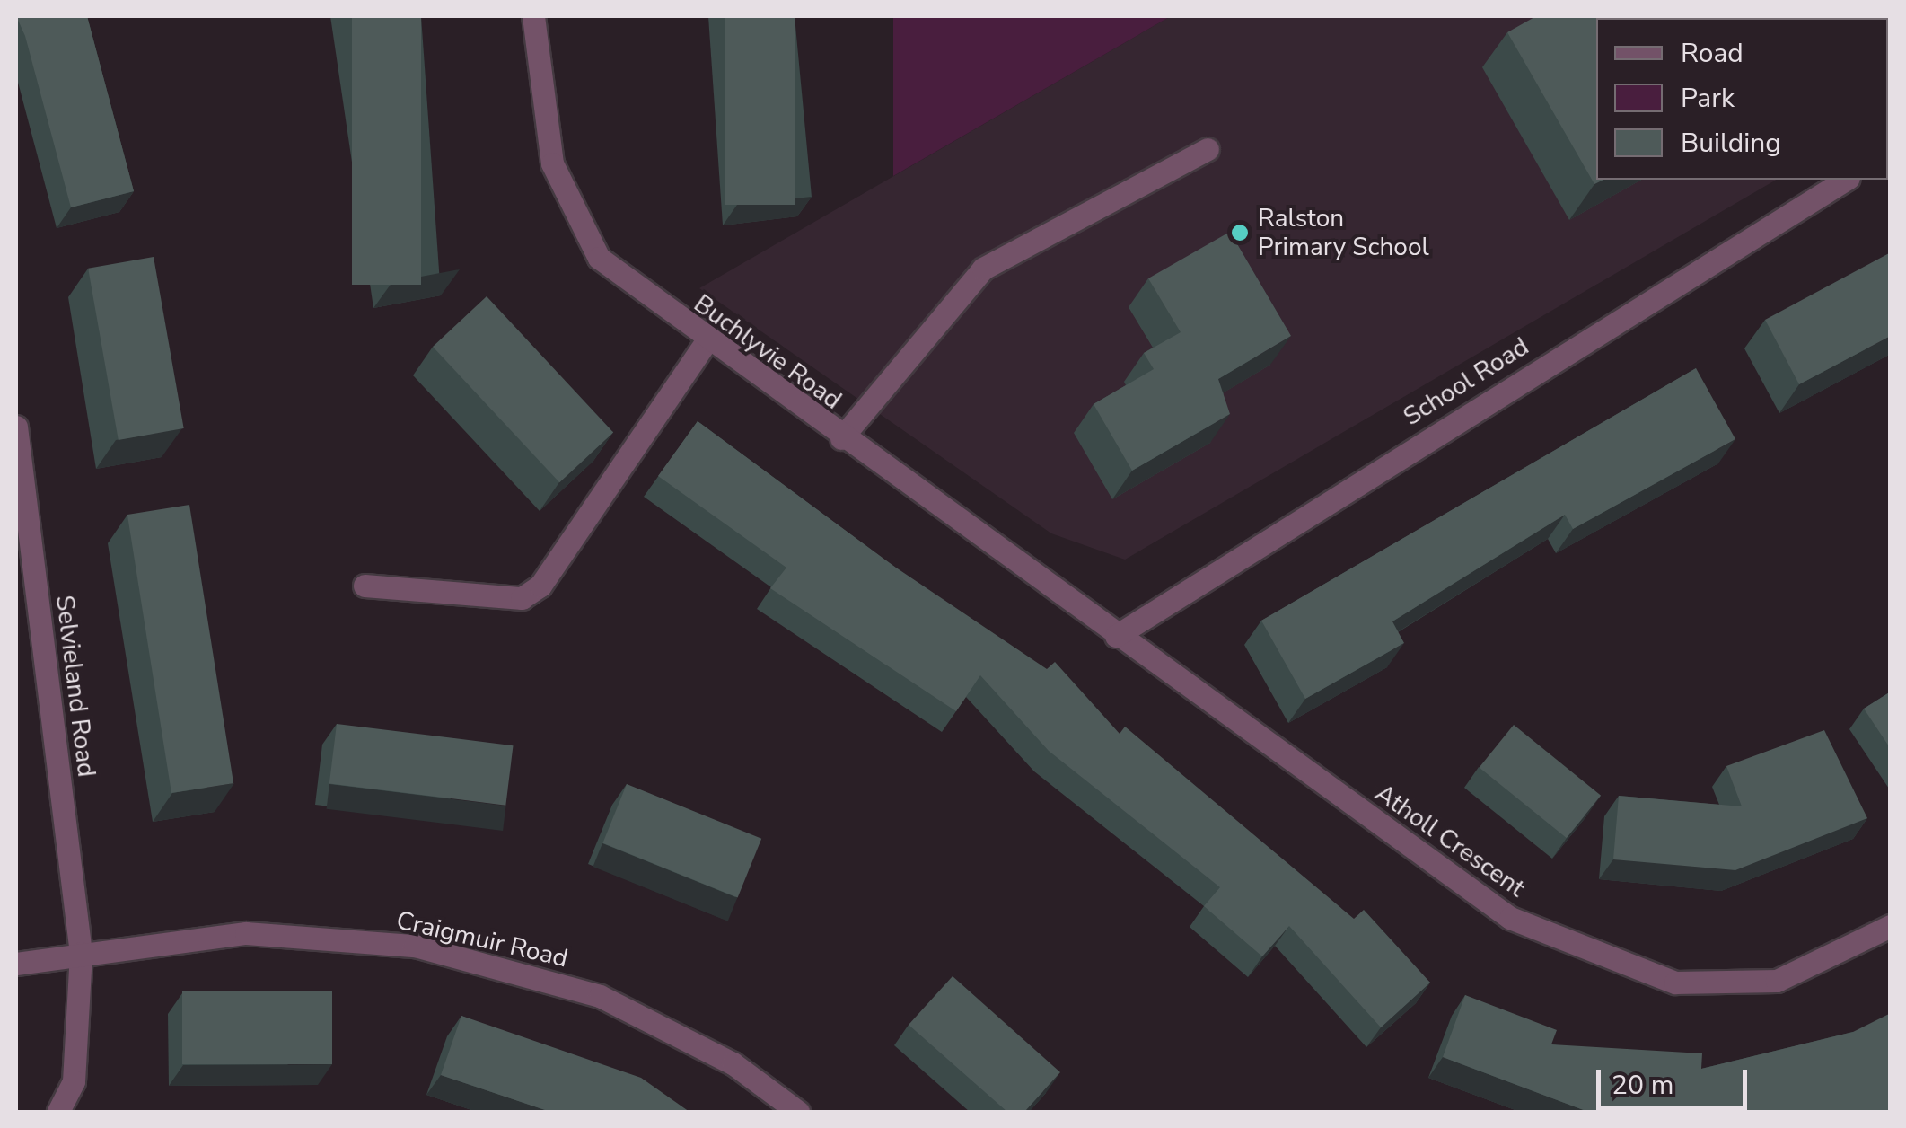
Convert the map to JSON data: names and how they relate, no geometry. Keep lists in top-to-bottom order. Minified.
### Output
{"streets":{"street":["Buchlyvie Road","School Road","Selvieland Road","Atholl Crescent","Craigmuir Road"]},"crossings":[["Buchlyvie Road","School Road"],["Buchlyvie Road","Atholl Crescent"],["School Road","Atholl Crescent"],["Selvieland Road","Craigmuir Road"]],"places":["Ralston Primary School"],"legend":["Road","Park","Building"],"scale_bar":"20 m"}
